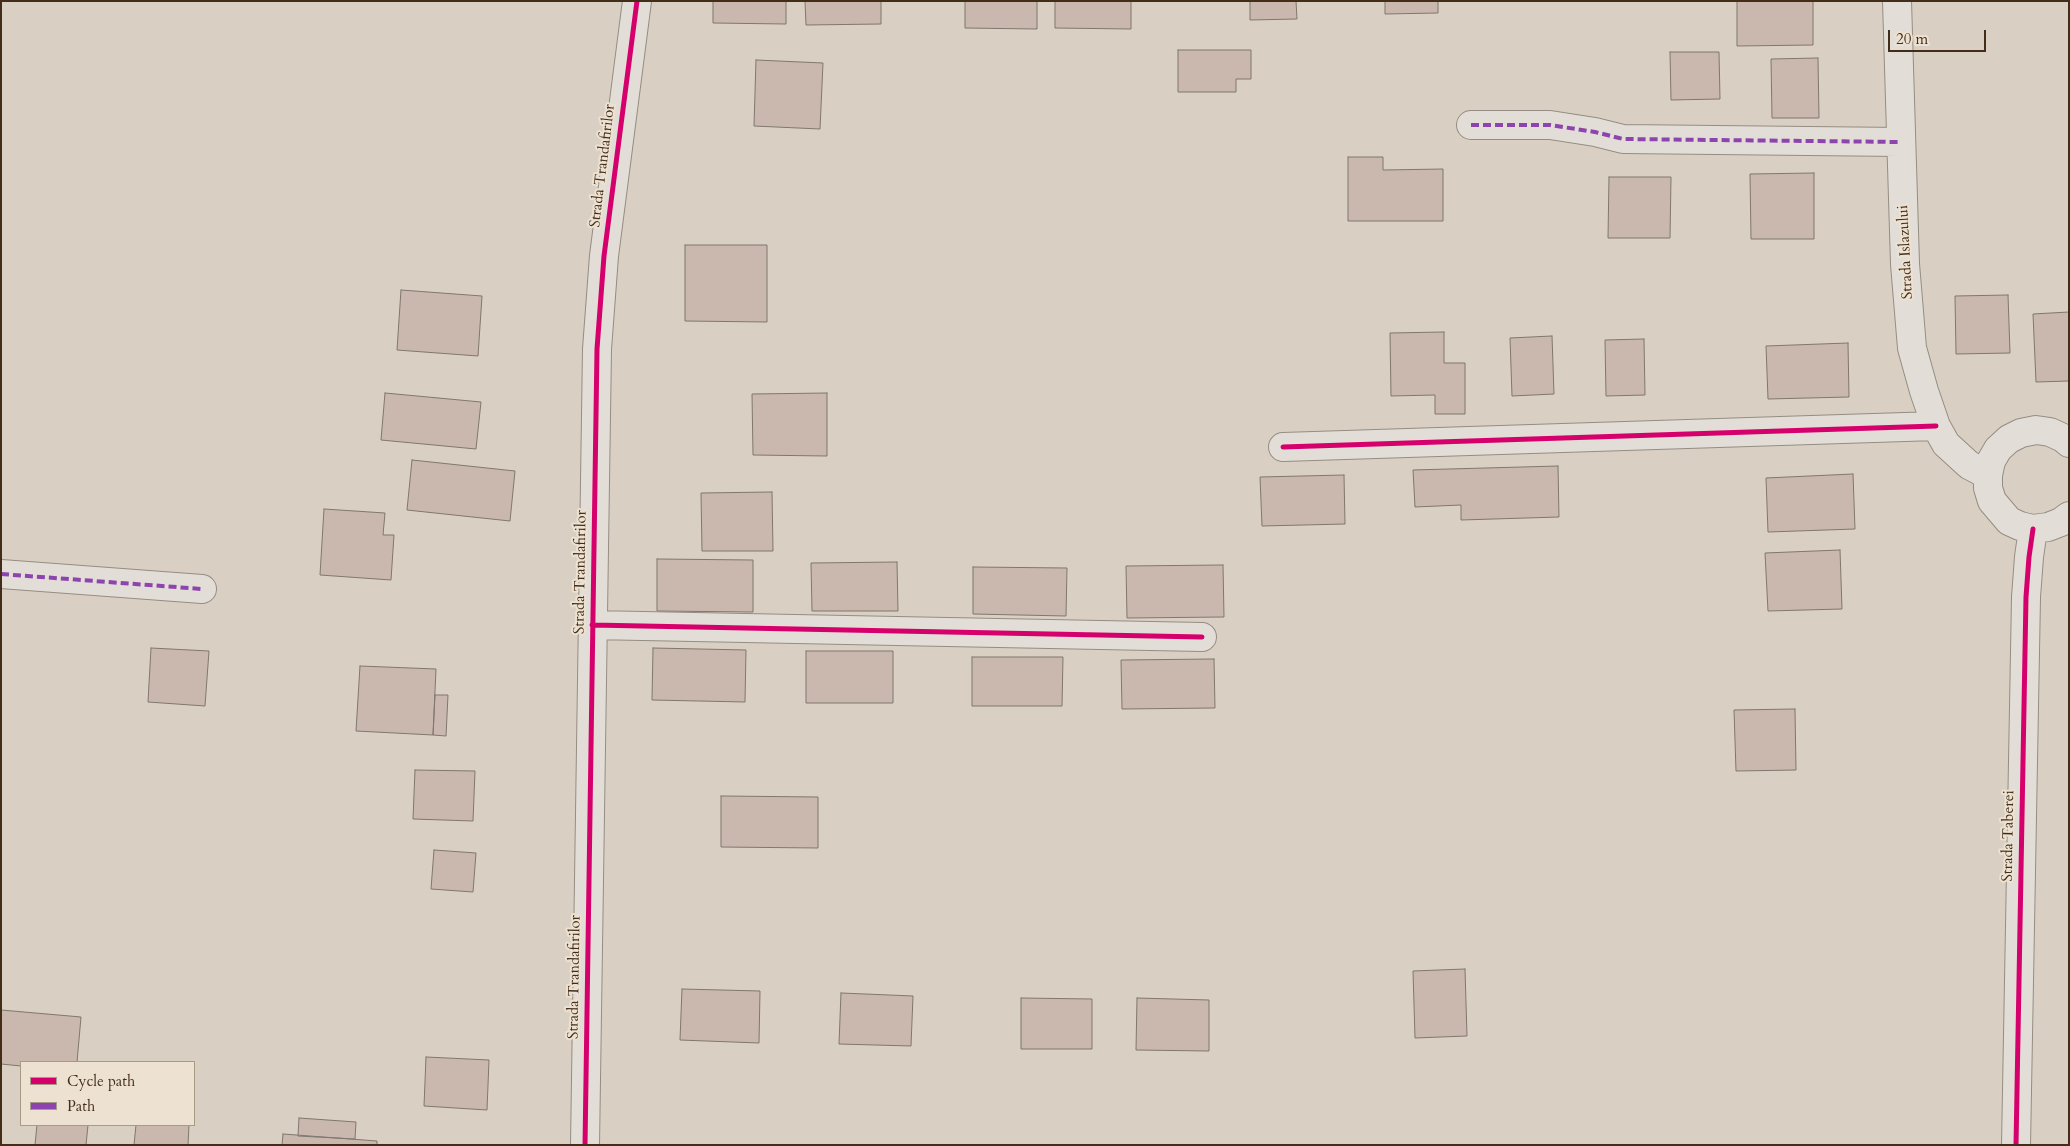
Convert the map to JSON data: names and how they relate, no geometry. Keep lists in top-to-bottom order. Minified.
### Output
{"streets":{"street":["Strada Trandafirilor","Strada Islazului","Strada Taberei"]},"legend":["Cycle path","Path"],"scale_bar":"20 m"}
